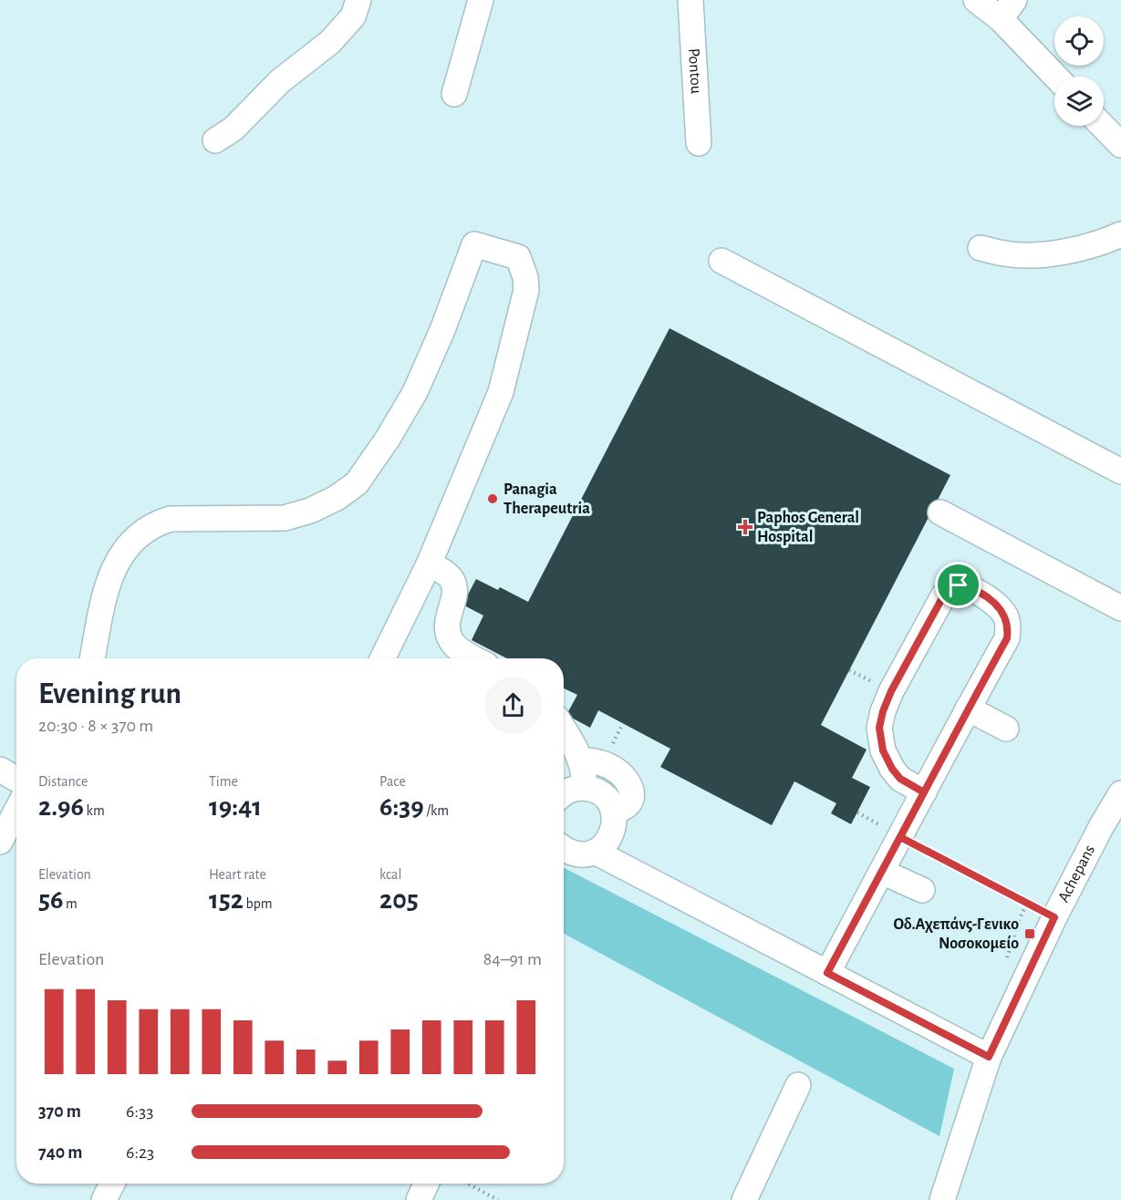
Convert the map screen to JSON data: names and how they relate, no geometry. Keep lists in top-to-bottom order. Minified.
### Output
{"streets":{"street":["Pontou","Achepans"]},"places":{"other":["Panagia Therapeutria"],"health":["Paphos General Hospital"],"transit":["Οδ.Αχεπάνς-Γενικο Νοσοκομείο"]},"page":{"heading":["Evening run","20:30 · 8 × 370 m"],"stats":[["Distance","2.96 km"],["Time","19:41"],["Pace","6:39 /km"],["Elevation","56 m"],["Heart rate","152 bpm"],["kcal","205"]],"chart":["Elevation","84–91 m"],"list":[{"name":"370 m","note":"6:33"},{"name":"740 m","note":"6:23"}]}}
